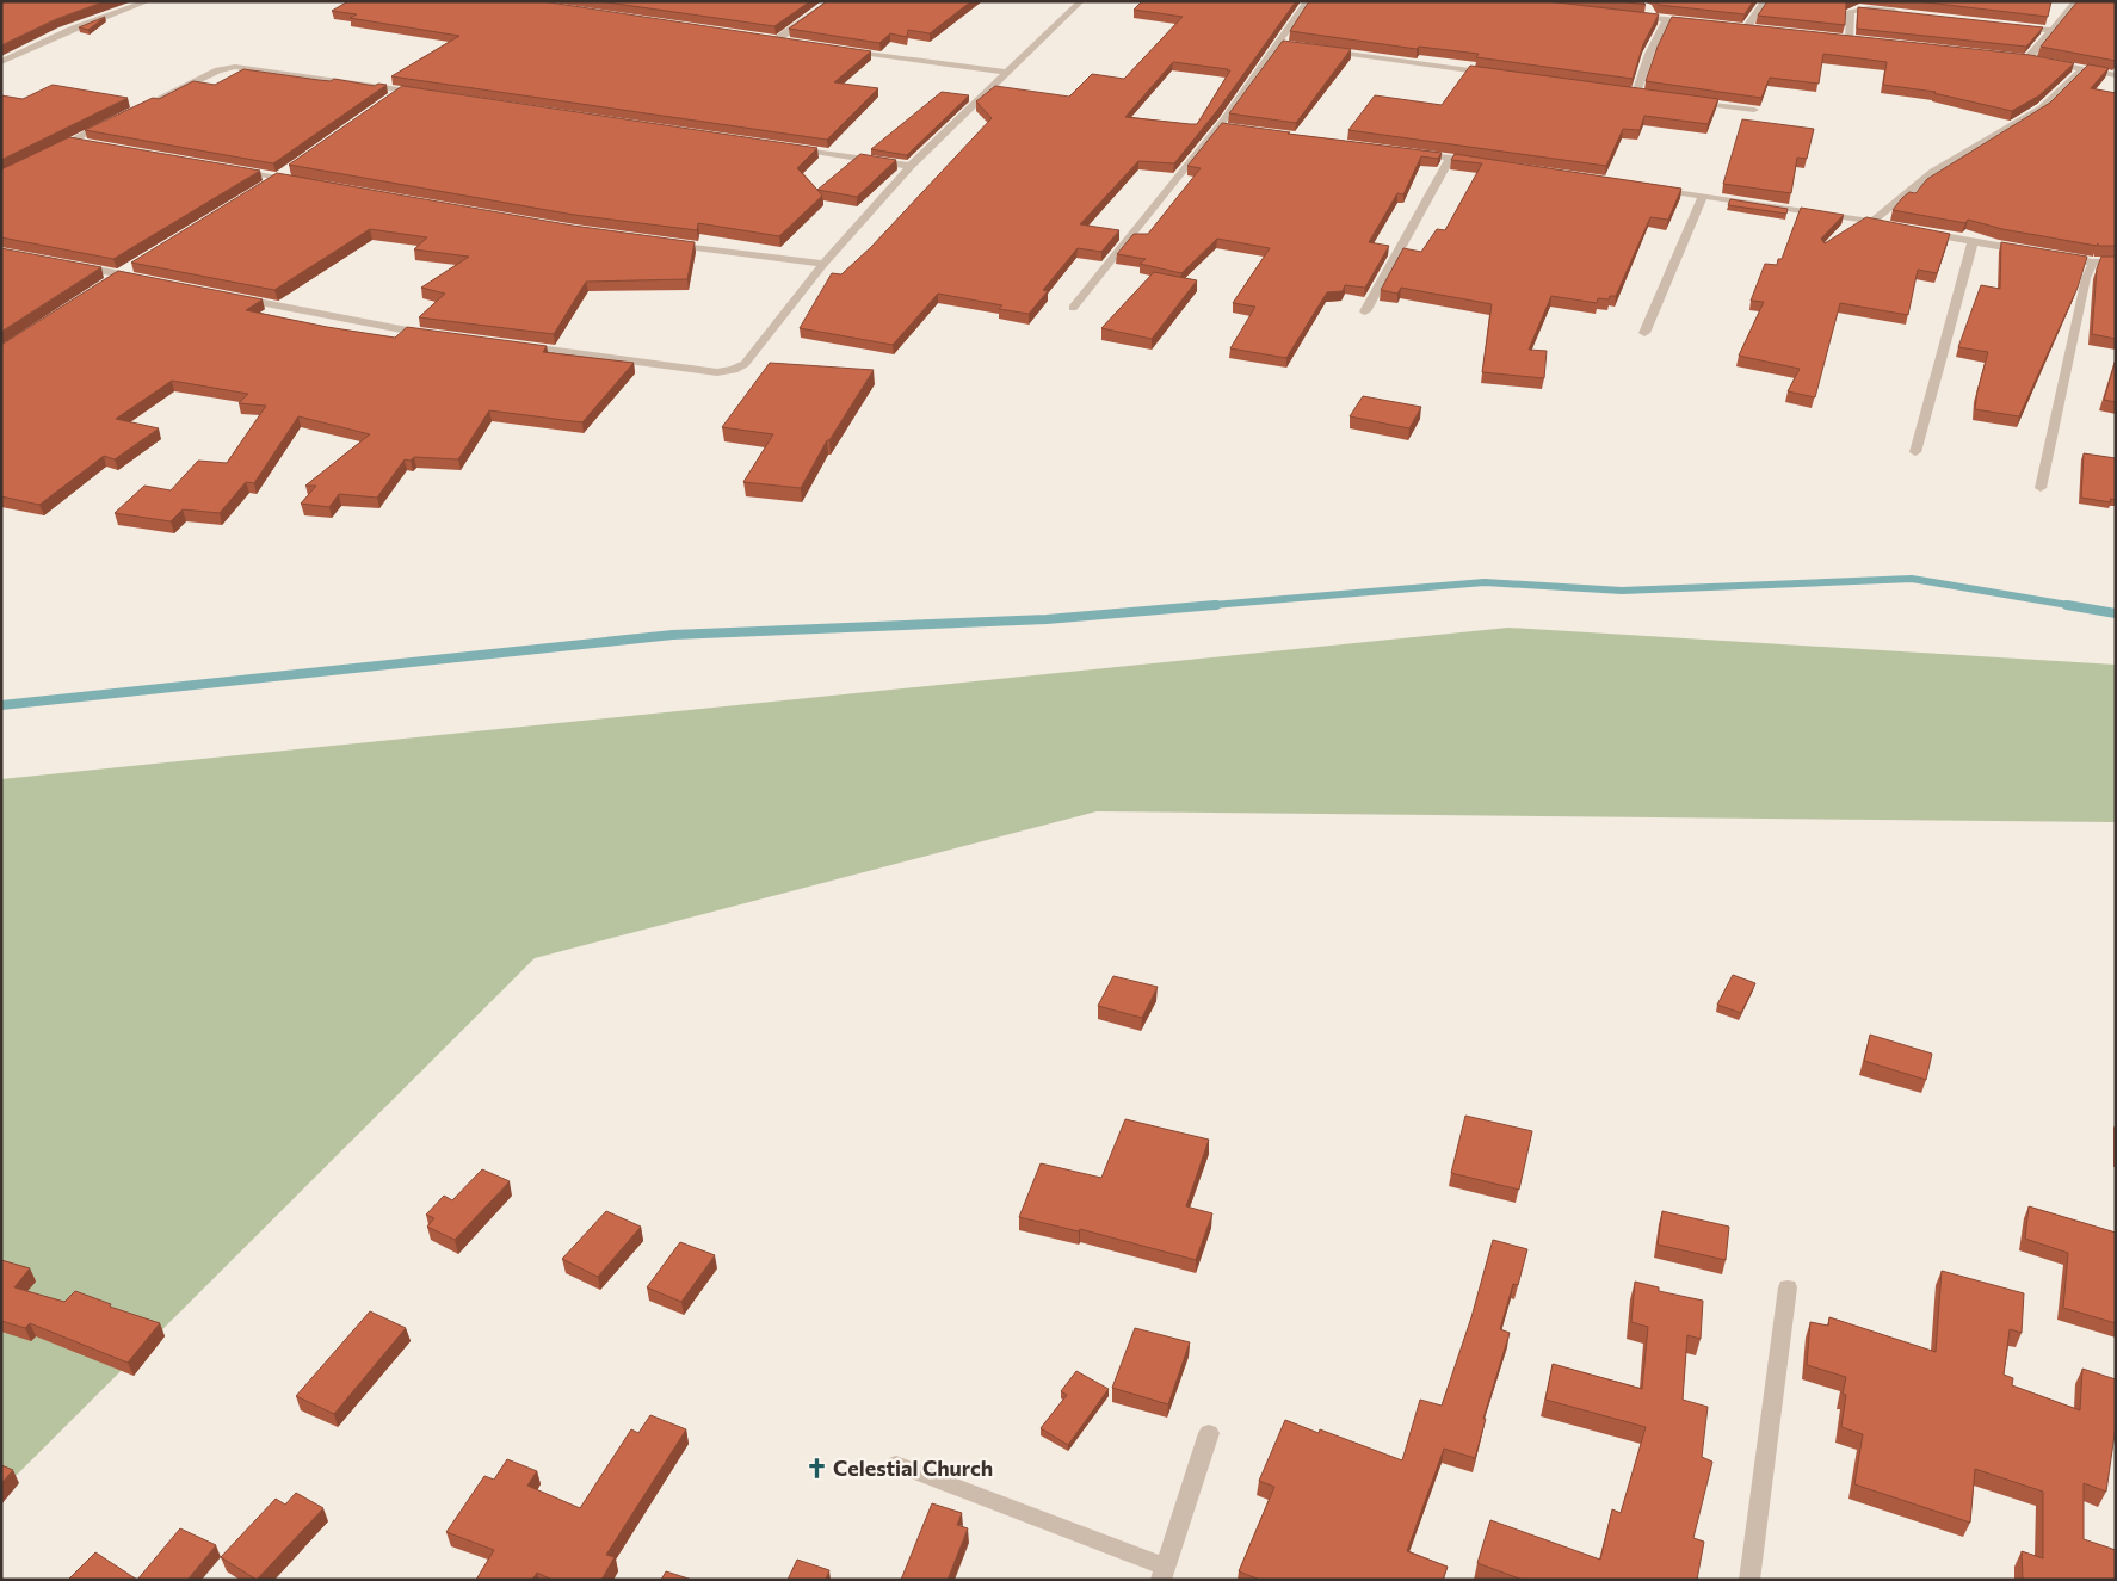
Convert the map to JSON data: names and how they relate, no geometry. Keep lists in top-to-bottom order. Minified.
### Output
{"places":{"church":["Celestial Church"]}}
